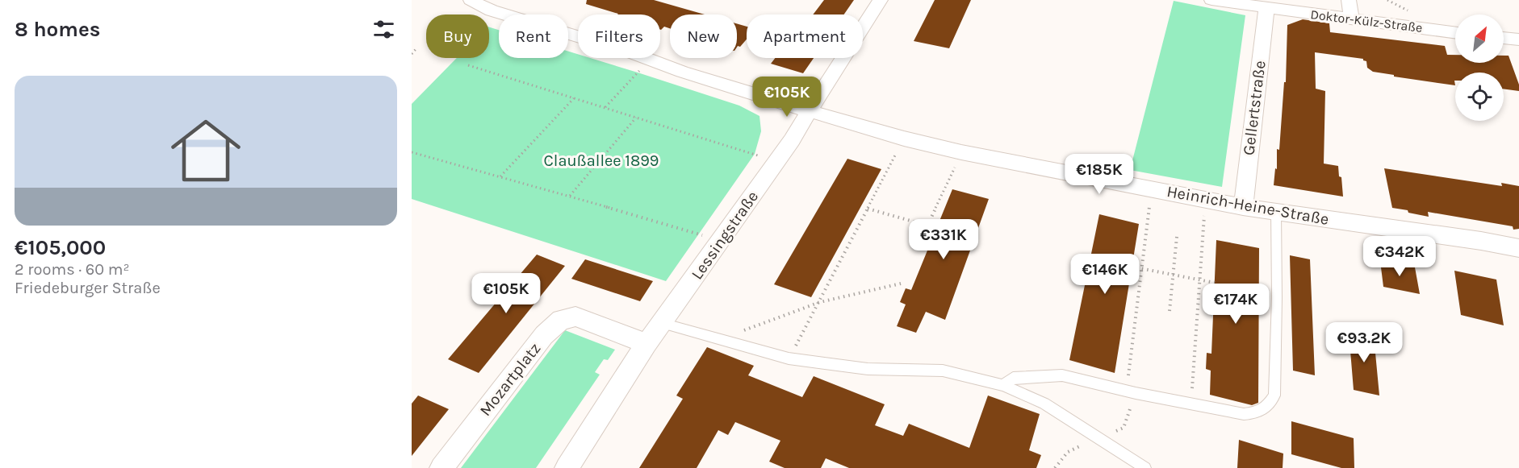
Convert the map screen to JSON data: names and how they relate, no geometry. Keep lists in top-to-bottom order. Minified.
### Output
{"streets":{"street":["Doktor-Külz-Straße","Gellertstraße","Heinrich-Heine-Straße","Lessingstraße","Mozartplatz"]},"crossings":[["Doktor-Külz-Straße","Gellertstraße"],["Gellertstraße","Heinrich-Heine-Straße"],["Heinrich-Heine-Straße","Lessingstraße"],["Lessingstraße","Mozartplatz"]],"parks":["Claußallee 1899"],"north":"top right","page":{"heading":"8 homes","chip":["Buy","Rent","Filters","New","Apartment"],"list":[{"name":"€105,000","note":"2 rooms · 60 m² · Friedeburger Straße"}],"price":["€105K","€185K","€331K","€342K","€146K","€105K","€174K","€93.2K"]}}
